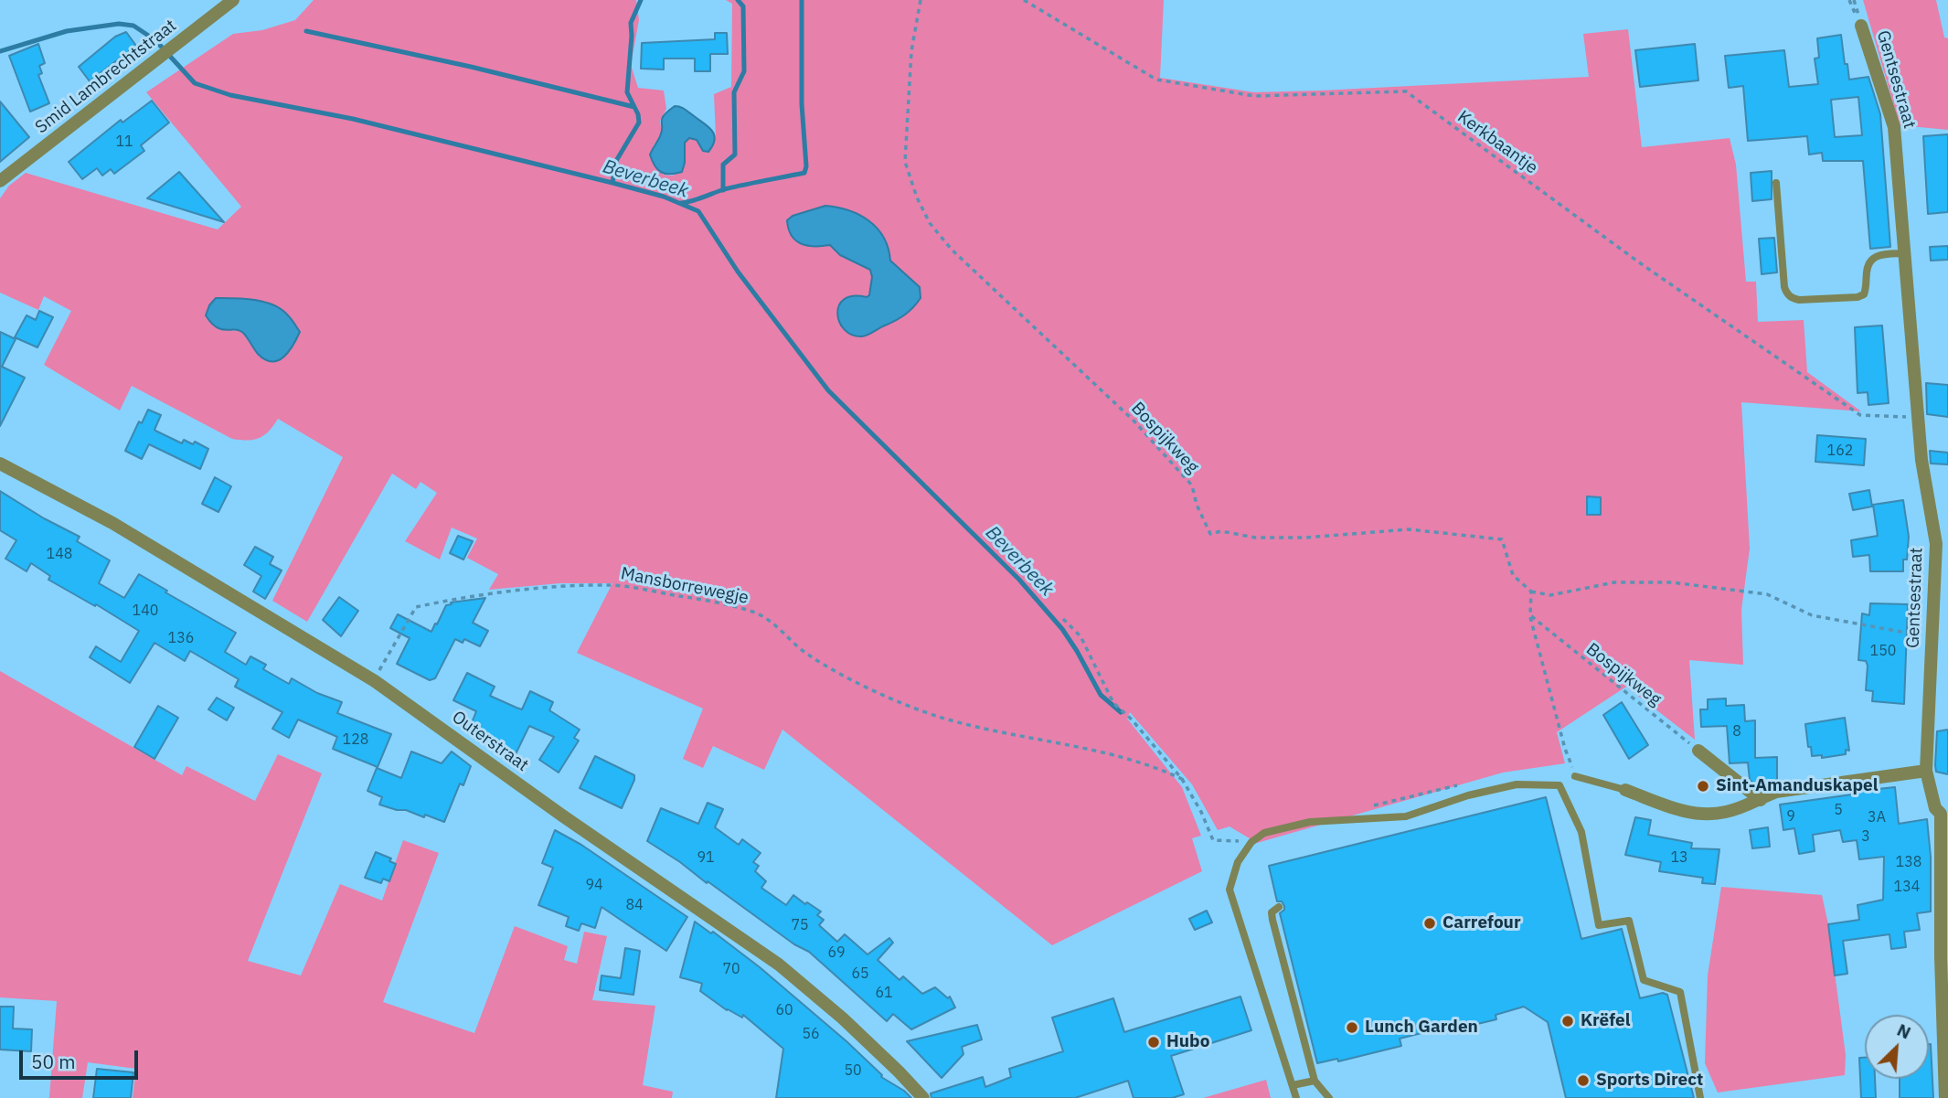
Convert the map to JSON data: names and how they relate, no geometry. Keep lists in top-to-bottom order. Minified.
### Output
{"streets":{"street":["Smid Lambrechtstraat","Gentsestraat","Outerstraat"],"path":["Kerkbaantje","Bospijkweg","Mansborrewegje"]},"crossings":[["Gentsestraat","Kerkbaantje"],["Mansborrewegje","Outerstraat"]],"water":["Beverbeek"],"places":["Sint-Amanduskapel","Carrefour","Krëfel","Lunch Garden","Hubo","Sports Direct"],"house_numbers":["11","162","148","140","136","150","8","128","5","9","3A","3","91","13","138","94","134","84","75","69","70","65","61","60","56","50"],"scale_bar":"50 m","north":"top right"}
